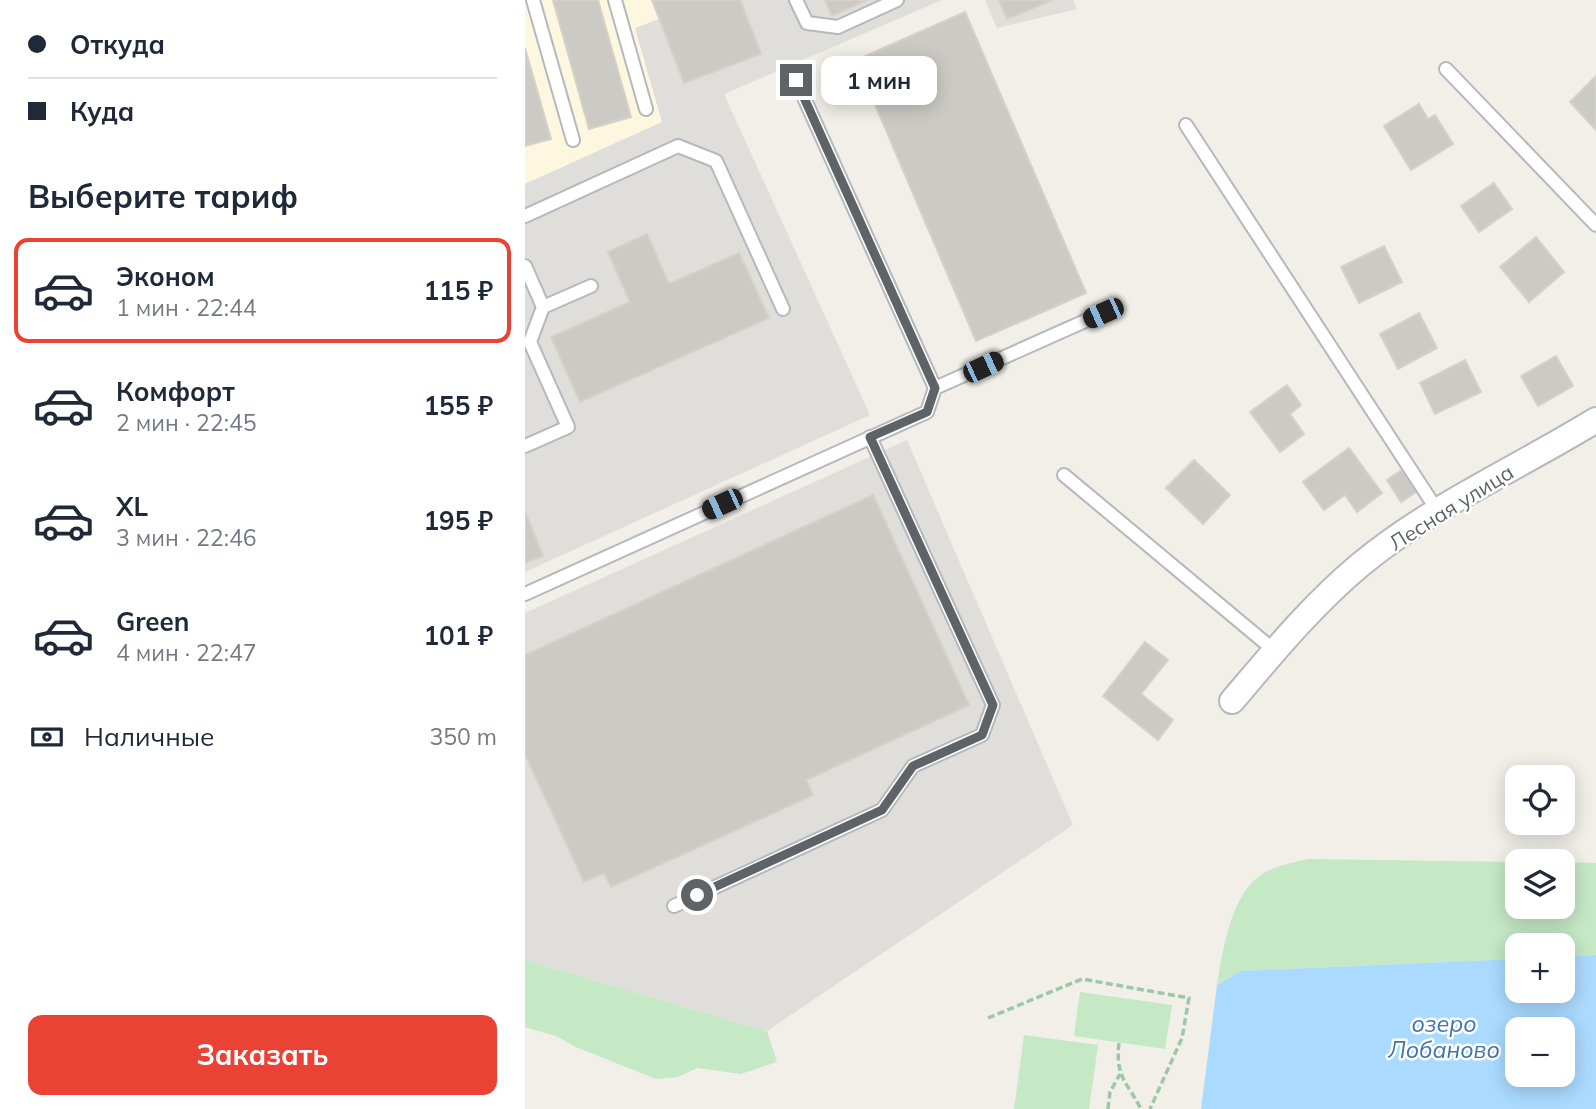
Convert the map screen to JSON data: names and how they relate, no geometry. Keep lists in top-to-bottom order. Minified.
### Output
{"streets":{"street":["Лесная улица"]},"water":["озеро Лобаново"],"page":{"banner":["Откуда","Куда"],"bubble":"1 мин","heading":"Выберите тариф","list":[{"name":"Эконом","note":"1 мин · 22:44","value":"115 ₽"},{"name":"Комфорт","note":"2 мин · 22:45","value":"155 ₽"},{"name":"XL","note":"3 мин · 22:46","value":"195 ₽"},{"name":"Green","note":"4 мин · 22:47","value":"101 ₽"}],"pay":["Наличные","350 m"],"map_buttons":["+","−"],"buttons":"Заказать"}}
